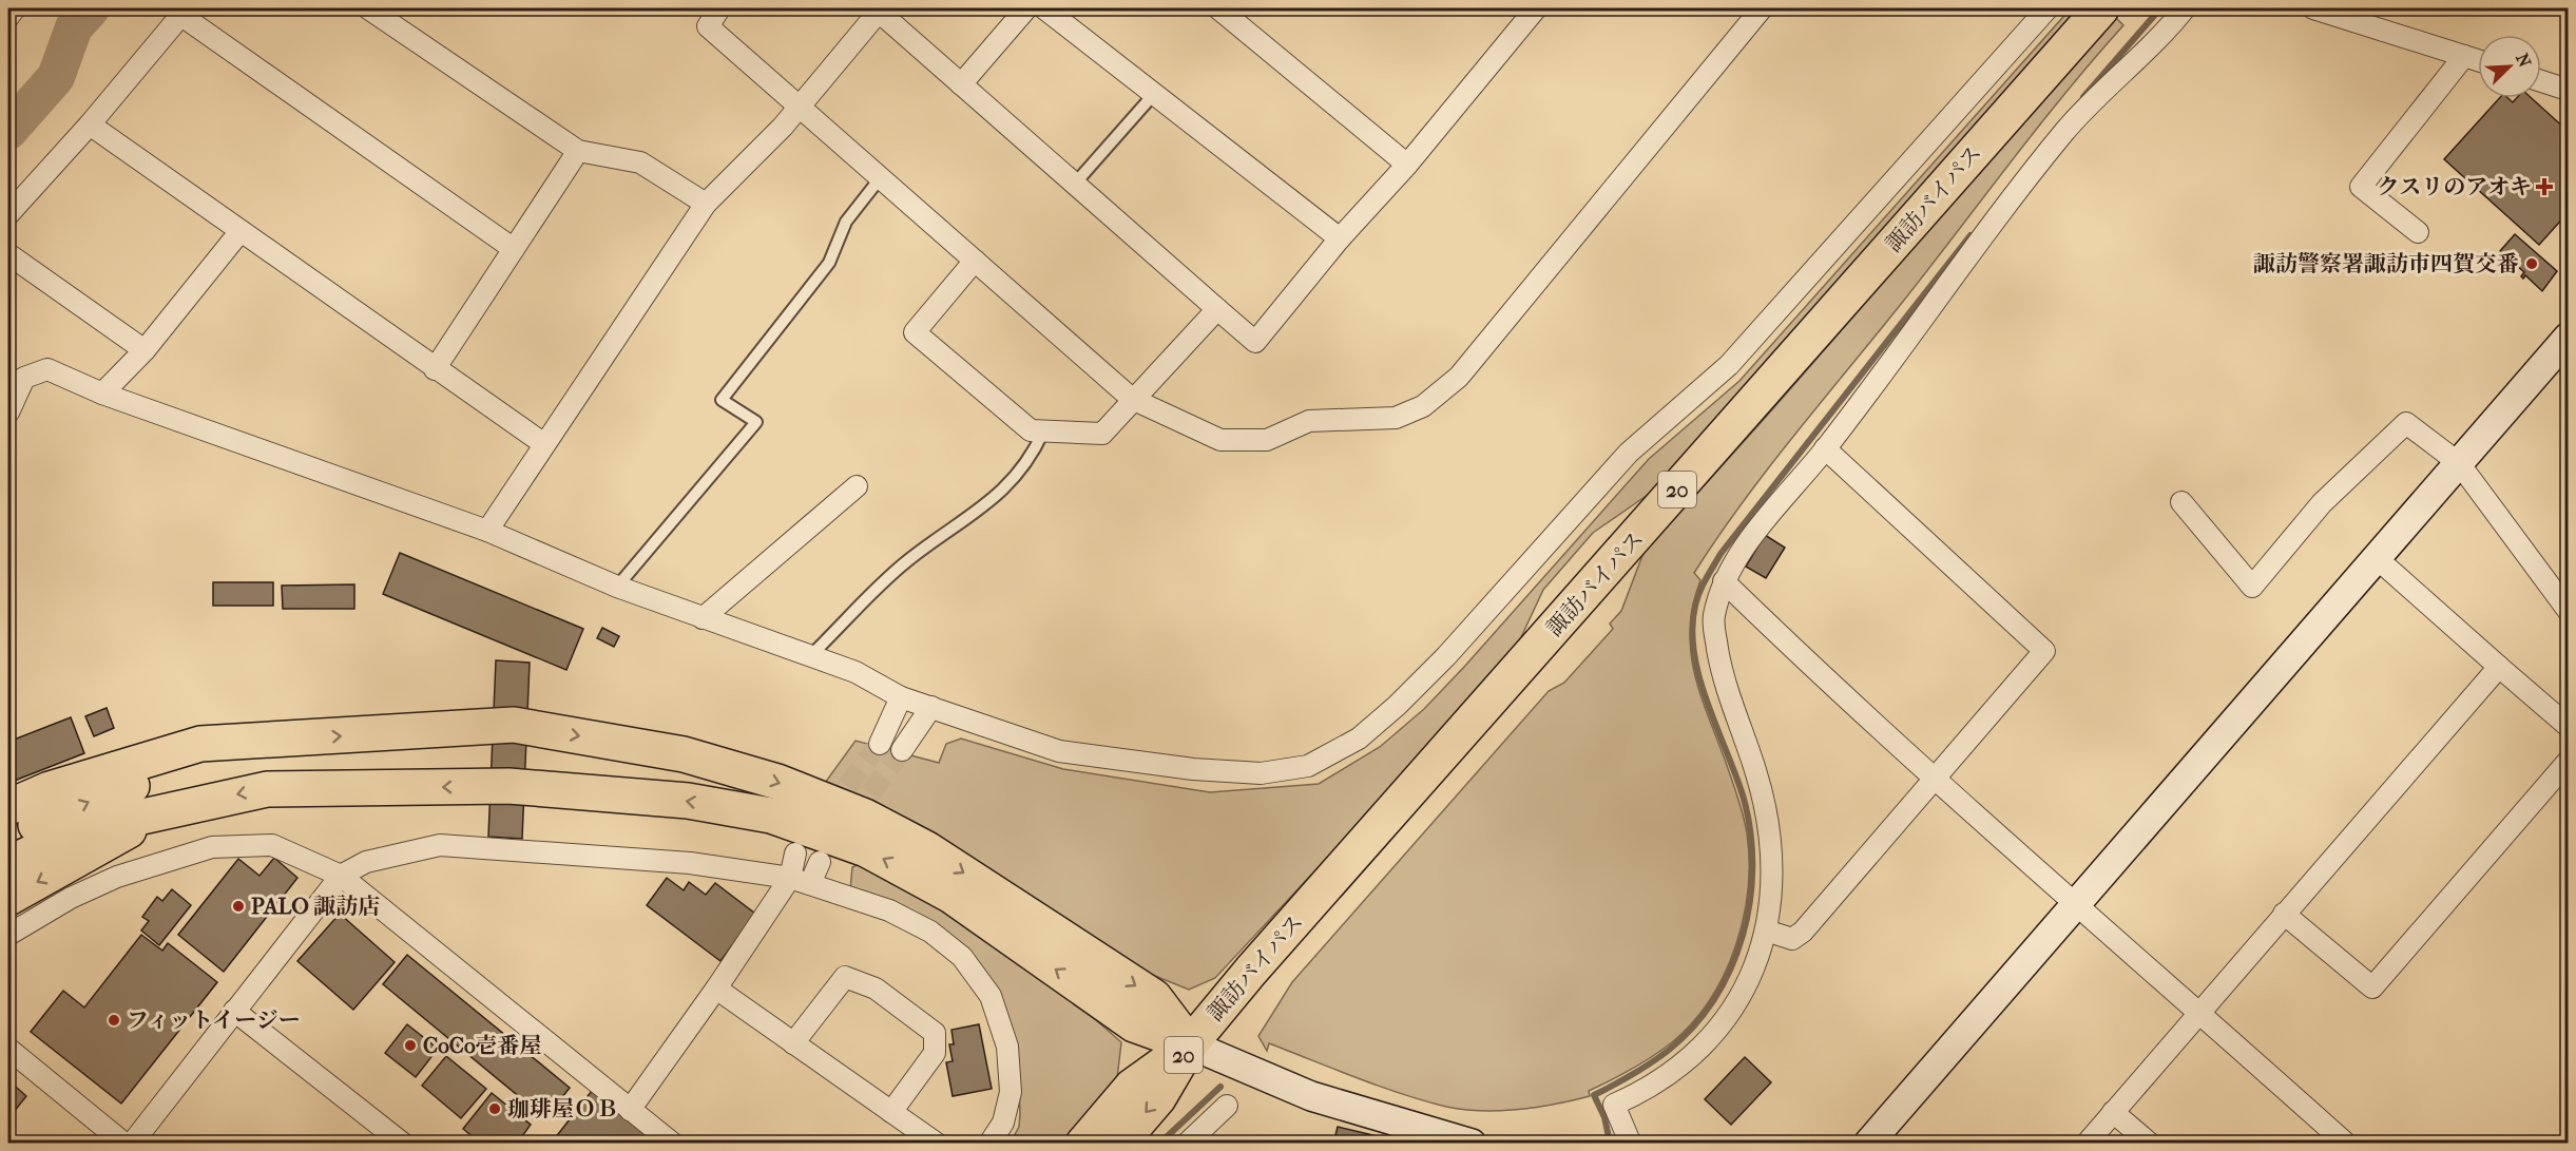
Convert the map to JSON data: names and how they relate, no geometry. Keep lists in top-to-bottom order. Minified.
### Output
{"streets":{"highway":["諏訪バイパス","20"]},"places":{"health":["クスリのアオキ"],"other":["諏訪警察署諏訪市四賀交番","PALO 諏訪店","フィットイージー","CoCo壱番屋","珈琲屋ＯＢ"]},"north":"top right"}
